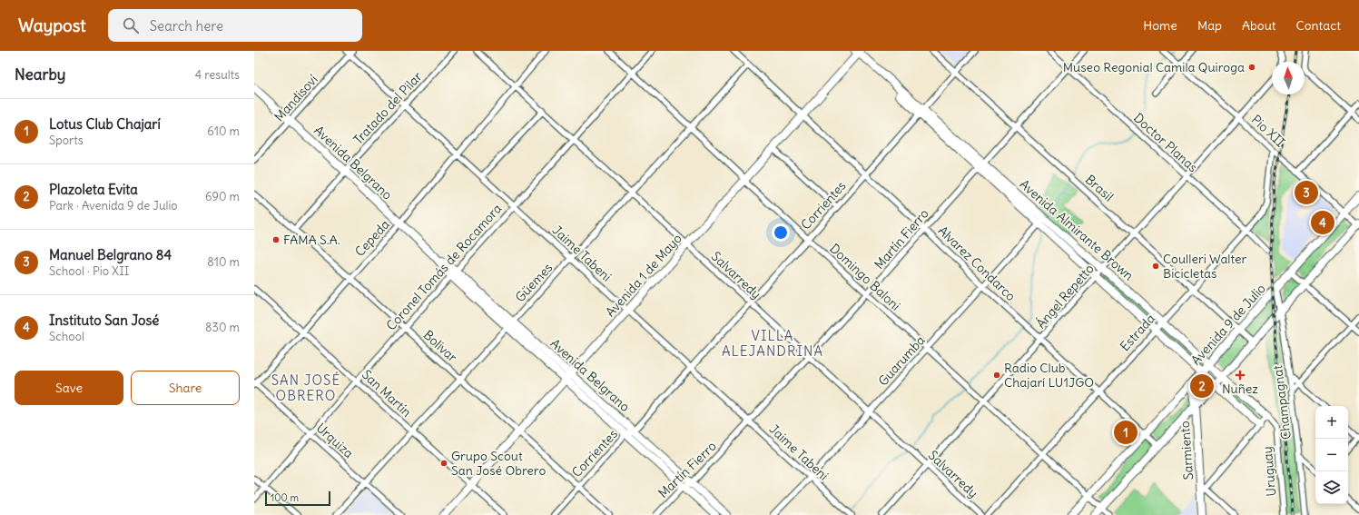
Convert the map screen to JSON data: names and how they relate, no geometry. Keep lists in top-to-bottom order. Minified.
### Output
{"streets":{"main road":["Avenida Belgrano","Avenida Almirante Brown","Avenida 1 de Mayo","Avenida 9 de Julio","Sarmiento"],"street":["Mandisoví","Tratado del Pilar","Pio XII","Doctor Planas","Brasil","Corrientes","Cepeda","Martín Fierro","Jaime Tabeni","Alvarez Condarco","Coronel Tomás de Rocamora","Salvarredy","Domingo Baloni","Güemes","Ángel Repetto","Estrada","Bolivar","Guarumba","San Martín","Champagnat","Urquiza","Uruguay"]},"crossings":[["Mandisoví","Avenida Belgrano"],["Mandisoví","Jaime Tabeni"],["Tratado del Pilar","Avenida Belgrano"],["Tratado del Pilar","Jaime Tabeni"],["Tratado del Pilar","Bolivar"],["Pio XII","Ángel Repetto"],["Pio XII","Avenida 9 de Julio"],["Pio XII","Estrada"],["Doctor Planas","Martín Fierro"],["Doctor Planas","Ángel Repetto"],["Doctor Planas","Estrada"],["Avenida Belgrano","Corrientes"],["Avenida Belgrano","Cepeda"],["Avenida Belgrano","Martín Fierro"],["Avenida Belgrano","Coronel Tomás de Rocamora"],["Avenida Belgrano","Avenida 1 de Mayo"],["Avenida Belgrano","Güemes"],["Brasil","Corrientes"],["Brasil","Martín Fierro"],["Brasil","Ángel Repetto"],["Brasil","Avenida 9 de Julio"],["Brasil","Estrada"],["Corrientes","Avenida Almirante Brown"],["Corrientes","Jaime Tabeni"],["Corrientes","Alvarez Condarco"],["Corrientes","Salvarredy"],["Corrientes","Domingo Baloni"],["Corrientes","Bolivar"],["Avenida Almirante Brown","Martín Fierro"],["Avenida Almirante Brown","Avenida 1 de Mayo"],["Avenida Almirante Brown","Ángel Repetto"],["Avenida Almirante Brown","Avenida 9 de Julio"],["Avenida Almirante Brown","Estrada"],["Avenida Almirante Brown","Guarumba"],["Avenida Almirante Brown","Uruguay"],["Cepeda","Jaime Tabeni"],["Cepeda","Salvarredy"],["Cepeda","Bolivar"],["Cepeda","San Martín"],["Cepeda","Urquiza"],["Martín Fierro","Jaime Tabeni"],["Martín Fierro","Alvarez Condarco"],["Martín Fierro","Salvarredy"],["Martín Fierro","Domingo Baloni"],["Jaime Tabeni","Coronel Tomás de Rocamora"],["Jaime Tabeni","Avenida 1 de Mayo"],["Jaime Tabeni","Güemes"],["Jaime Tabeni","Guarumba"],["Alvarez Condarco","Avenida 1 de Mayo"],["Alvarez Condarco","Güemes"],["Alvarez Condarco","Ángel Repetto"],["Alvarez Condarco","Avenida 9 de Julio"],["Alvarez Condarco","Estrada"],["Alvarez Condarco","Guarumba"],["Coronel Tomás de Rocamora","Salvarredy"],["Coronel Tomás de Rocamora","Domingo Baloni"],["Coronel Tomás de Rocamora","Bolivar"],["Coronel Tomás de Rocamora","San Martín"],["Coronel Tomás de Rocamora","Urquiza"],["Avenida 1 de Mayo","Salvarredy"],["Avenida 1 de Mayo","Domingo Baloni"],["Avenida 1 de Mayo","Bolivar"],["Avenida 1 de Mayo","San Martín"],["Salvarredy","Güemes"],["Salvarredy","Ángel Repetto"],["Salvarredy","Guarumba"],["Domingo Baloni","Güemes"],["Domingo Baloni","Ángel Repetto"],["Domingo Baloni","Avenida 9 de Julio"],["Domingo Baloni","Estrada"],["Domingo Baloni","Guarumba"],["Güemes","Bolivar"],["Güemes","San Martín"],["Güemes","Urquiza"],["Avenida 9 de Julio","Champagnat"],["Avenida 9 de Julio","Sarmiento"]],"districts":["VILLA ALEJANDRINA","SAN JOSÉ OBRERO"],"places":{"other":["Museo Regonial Camila Quiroga","FAMA S.A.","Coulleri Walter Bicicletas","Radio Club Chajarí LU1JGO","Grupo Scout San José Obrero"],"health":["Nuñez"]},"scale_bar":"100 m","north":"top","page":{"header":"Waypost","search":"Search here","nav":["Home","Map","About","Contact"],"heading":["Nearby","4 results"],"list":[{"mark":"1","name":"Lotus Club Chajarí","note":"Sports","value":"610 m"},{"mark":"2","name":"Plazoleta Evita","note":"Park · Avenida 9 de Julio","value":"690 m"},{"mark":"3","name":"Manuel Belgrano 84","note":"School · Pio XII","value":"810 m"},{"mark":"4","name":"Instituto San José","note":"School","value":"830 m"}],"pins":["3","4","2","1"],"buttons":["Save","Share"],"map_buttons":["+","−"],"scale":"100 m"}}
